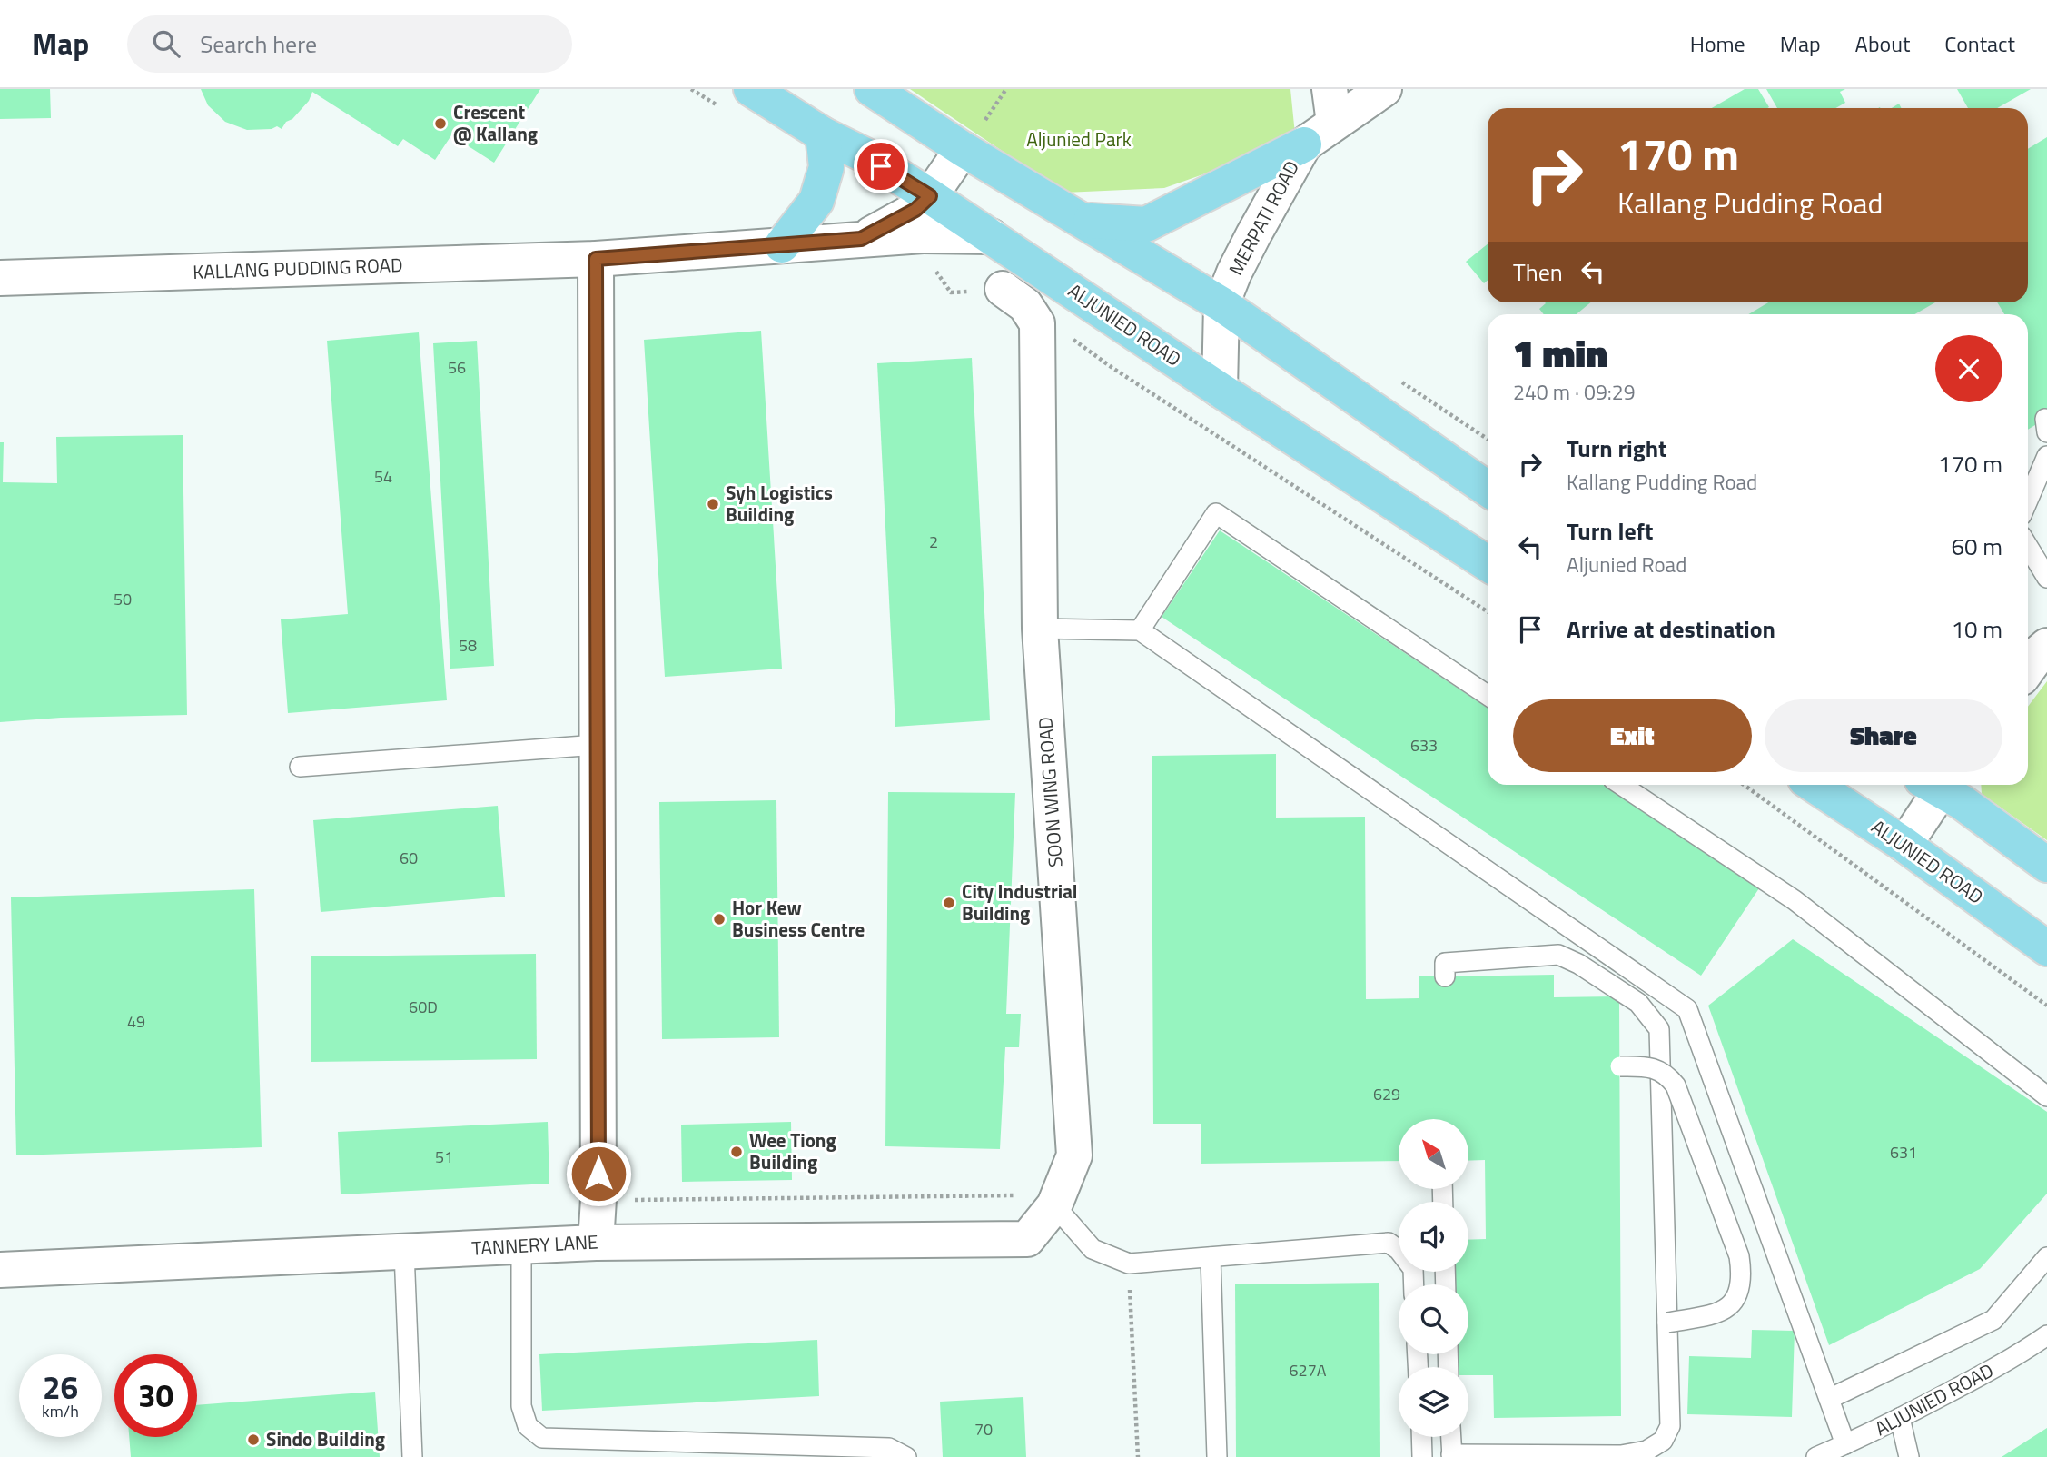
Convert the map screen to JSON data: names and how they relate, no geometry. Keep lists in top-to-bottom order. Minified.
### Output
{"streets":{"main road":["ALJUNIED ROAD"],"street":["MERPATI ROAD","KALLANG PUDDING ROAD","SOON WING ROAD","TANNERY LANE"]},"crossings":[["MERPATI ROAD","ALJUNIED ROAD"],["KALLANG PUDDING ROAD","ALJUNIED ROAD"],["SOON WING ROAD","TANNERY LANE"]],"parks":["Aljunied Park"],"places":["Crescent @ Kallang","Syh Logistics Building","City Industrial Building","Hor Kew Business Centre","Wee Tiong Building","Sindo Building"],"house_numbers":["56","54","2","50","58","633","60","60D","49","629","631","51","627A","70"],"north":"top left","page":{"header":"Map","search":"Search here","nav":["Home","Map","About","Contact"],"turn":["170 m","Kallang Pudding Road"],"then":"Then","heading":["1 min","240 m · 09:29"],"list":[{"name":"Turn right","note":"Kallang Pudding Road","value":"170 m"},{"name":"Turn left","note":"Aljunied Road","value":"60 m"},{"name":"Arrive at destination","value":"10 m"}],"buttons":["Exit","Share"],"speed":"26 km/h","limit":"30"}}
